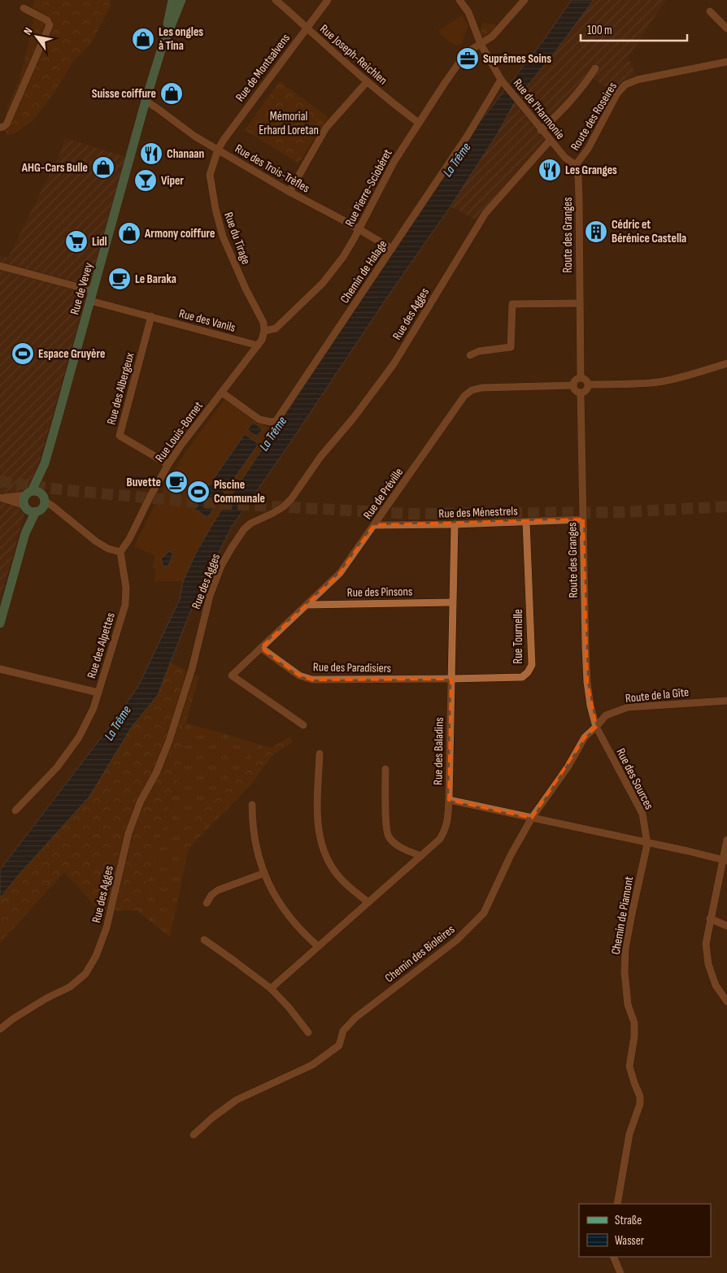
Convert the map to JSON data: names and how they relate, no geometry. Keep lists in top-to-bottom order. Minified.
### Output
{"streets":{"main road":["Rue de Vevey"],"street":["Rue Joseph-Reichlen","Rue de Montsalvens","Rue de l'Harmonie","Route des Roseires","Rue des Trois-Trèfles","Rue Pierre-Sciobéret","Route des Granges","Rue du Tirage","Chemin de Halage","Rue des Agges","Rue des Vanils","Rue des Albergeux","Rue Louis-Bornet","Rue de Préville","Rue des Ménestrels","Rue des Pinsons","Rue Tournelle","Rue des Alpettes","Rue des Paradisiers","Route de la Gîte","Rue des Baladins","Rue des Sources","Chemin de Piamont","Chemin des Bioleires"]},"crossings":[["Rue Joseph-Reichlen","Rue de Montsalvens"],["Rue Joseph-Reichlen","Rue Pierre-Sciobéret"],["Rue de Montsalvens","Rue des Trois-Trèfles"],["Rue de Montsalvens","Rue du Tirage"],["Rue de l'Harmonie","Route des Roseires"],["Rue de l'Harmonie","Route des Granges"],["Rue de l'Harmonie","Chemin de Halage"],["Rue de l'Harmonie","Rue des Agges"],["Route des Roseires","Route des Granges"],["Rue des Trois-Trèfles","Rue Pierre-Sciobéret"],["Rue des Trois-Trèfles","Rue du Tirage"],["Rue des Trois-Trèfles","Chemin de Halage"],["Rue des Trois-Trèfles","Rue de Vevey"],["Rue Pierre-Sciobéret","Rue du Tirage"],["Rue Pierre-Sciobéret","Rue Louis-Bornet"],["Route des Granges","Rue de Préville"],["Route des Granges","Rue des Ménestrels"],["Route des Granges","Route de la Gîte"],["Route des Granges","Rue des Sources"],["Route des Granges","Chemin des Bioleires"],["Rue du Tirage","Rue Louis-Bornet"],["Chemin de Halage","Rue Louis-Bornet"],["Rue de Vevey","Rue des Vanils"],["Rue des Vanils","Rue des Albergeux"],["Rue des Vanils","Rue Louis-Bornet"],["Rue des Albergeux","Rue Louis-Bornet"],["Rue Louis-Bornet","Rue des Alpettes"],["Rue de Préville","Rue des Ménestrels"],["Rue de Préville","Rue des Pinsons"],["Rue de Préville","Rue des Paradisiers"],["Rue des Ménestrels","Rue Tournelle"],["Rue des Ménestrels","Rue des Baladins"],["Rue des Pinsons","Rue des Baladins"],["Rue Tournelle","Rue des Paradisiers"],["Rue Tournelle","Rue des Baladins"],["Rue des Paradisiers","Rue des Baladins"],["Route de la Gîte","Rue des Sources"],["Route de la Gîte","Chemin des Bioleires"],["Rue des Baladins","Rue des Sources"],["Rue des Baladins","Chemin de Piamont"],["Rue des Baladins","Chemin des Bioleires"],["Rue des Sources","Chemin de Piamont"],["Rue des Sources","Chemin des Bioleires"]],"water":["La Trême"],"parks":["Mémorial Erhard Loretan"],"places":{"shop":["Les ongles à Tina","Suisse coiffure","AHG-Cars Bulle","Armony coiffure"],"office":["Suprêmes Soins"],"restaurant":["Chanaan","Les Granges"],"bar":["Viper"],"building":["Cédric et Bérénice Castella"],"supermarket":["Lidl"],"cafe":["Le Baraka","Buvette"],"sports":["Espace Gruyère","Piscine Communale"]},"legend":["Straße","Wasser"],"scale_bar":"100 m","north":"top left"}
